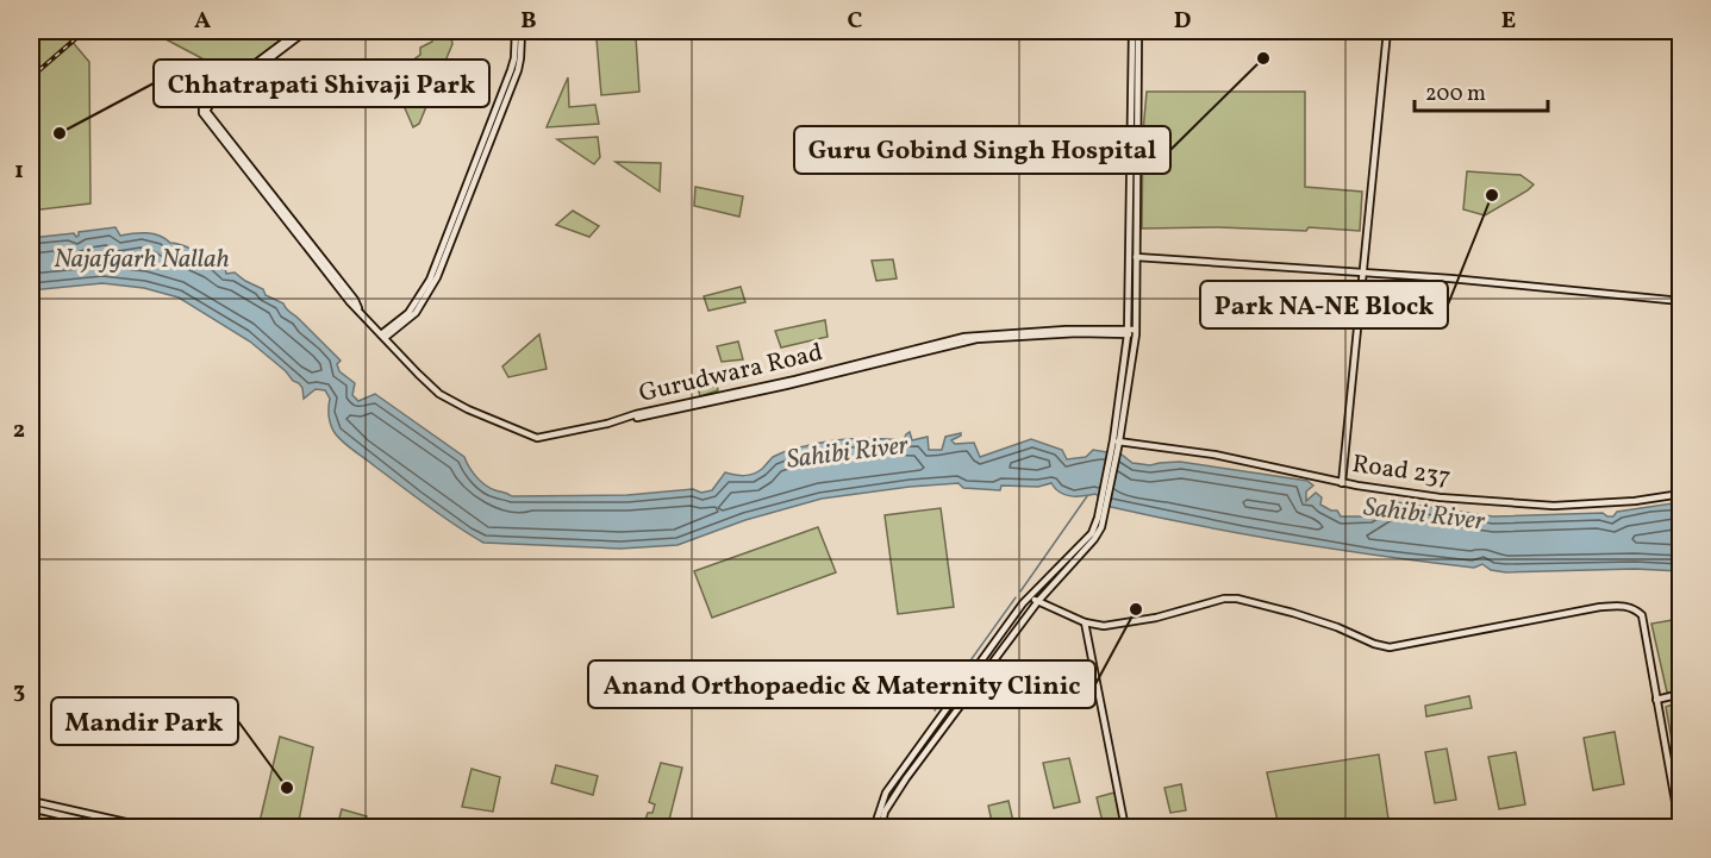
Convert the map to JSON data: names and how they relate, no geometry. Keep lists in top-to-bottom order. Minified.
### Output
{"streets":{"street":["Gurudwara Road","Road 237"]},"water":["Najafgarh Nallah","Sahibi River"],"places":["Guru Gobind Singh Hospital","Chhatrapati Shivaji Park","Park NA-NE Block","Anand Orthopaedic & Maternity Clinic","Mandir Park"],"scale_bar":"200 m","grid":{"columns":["A","B","C","D","E"],"rows":["1","2","3"]}}
